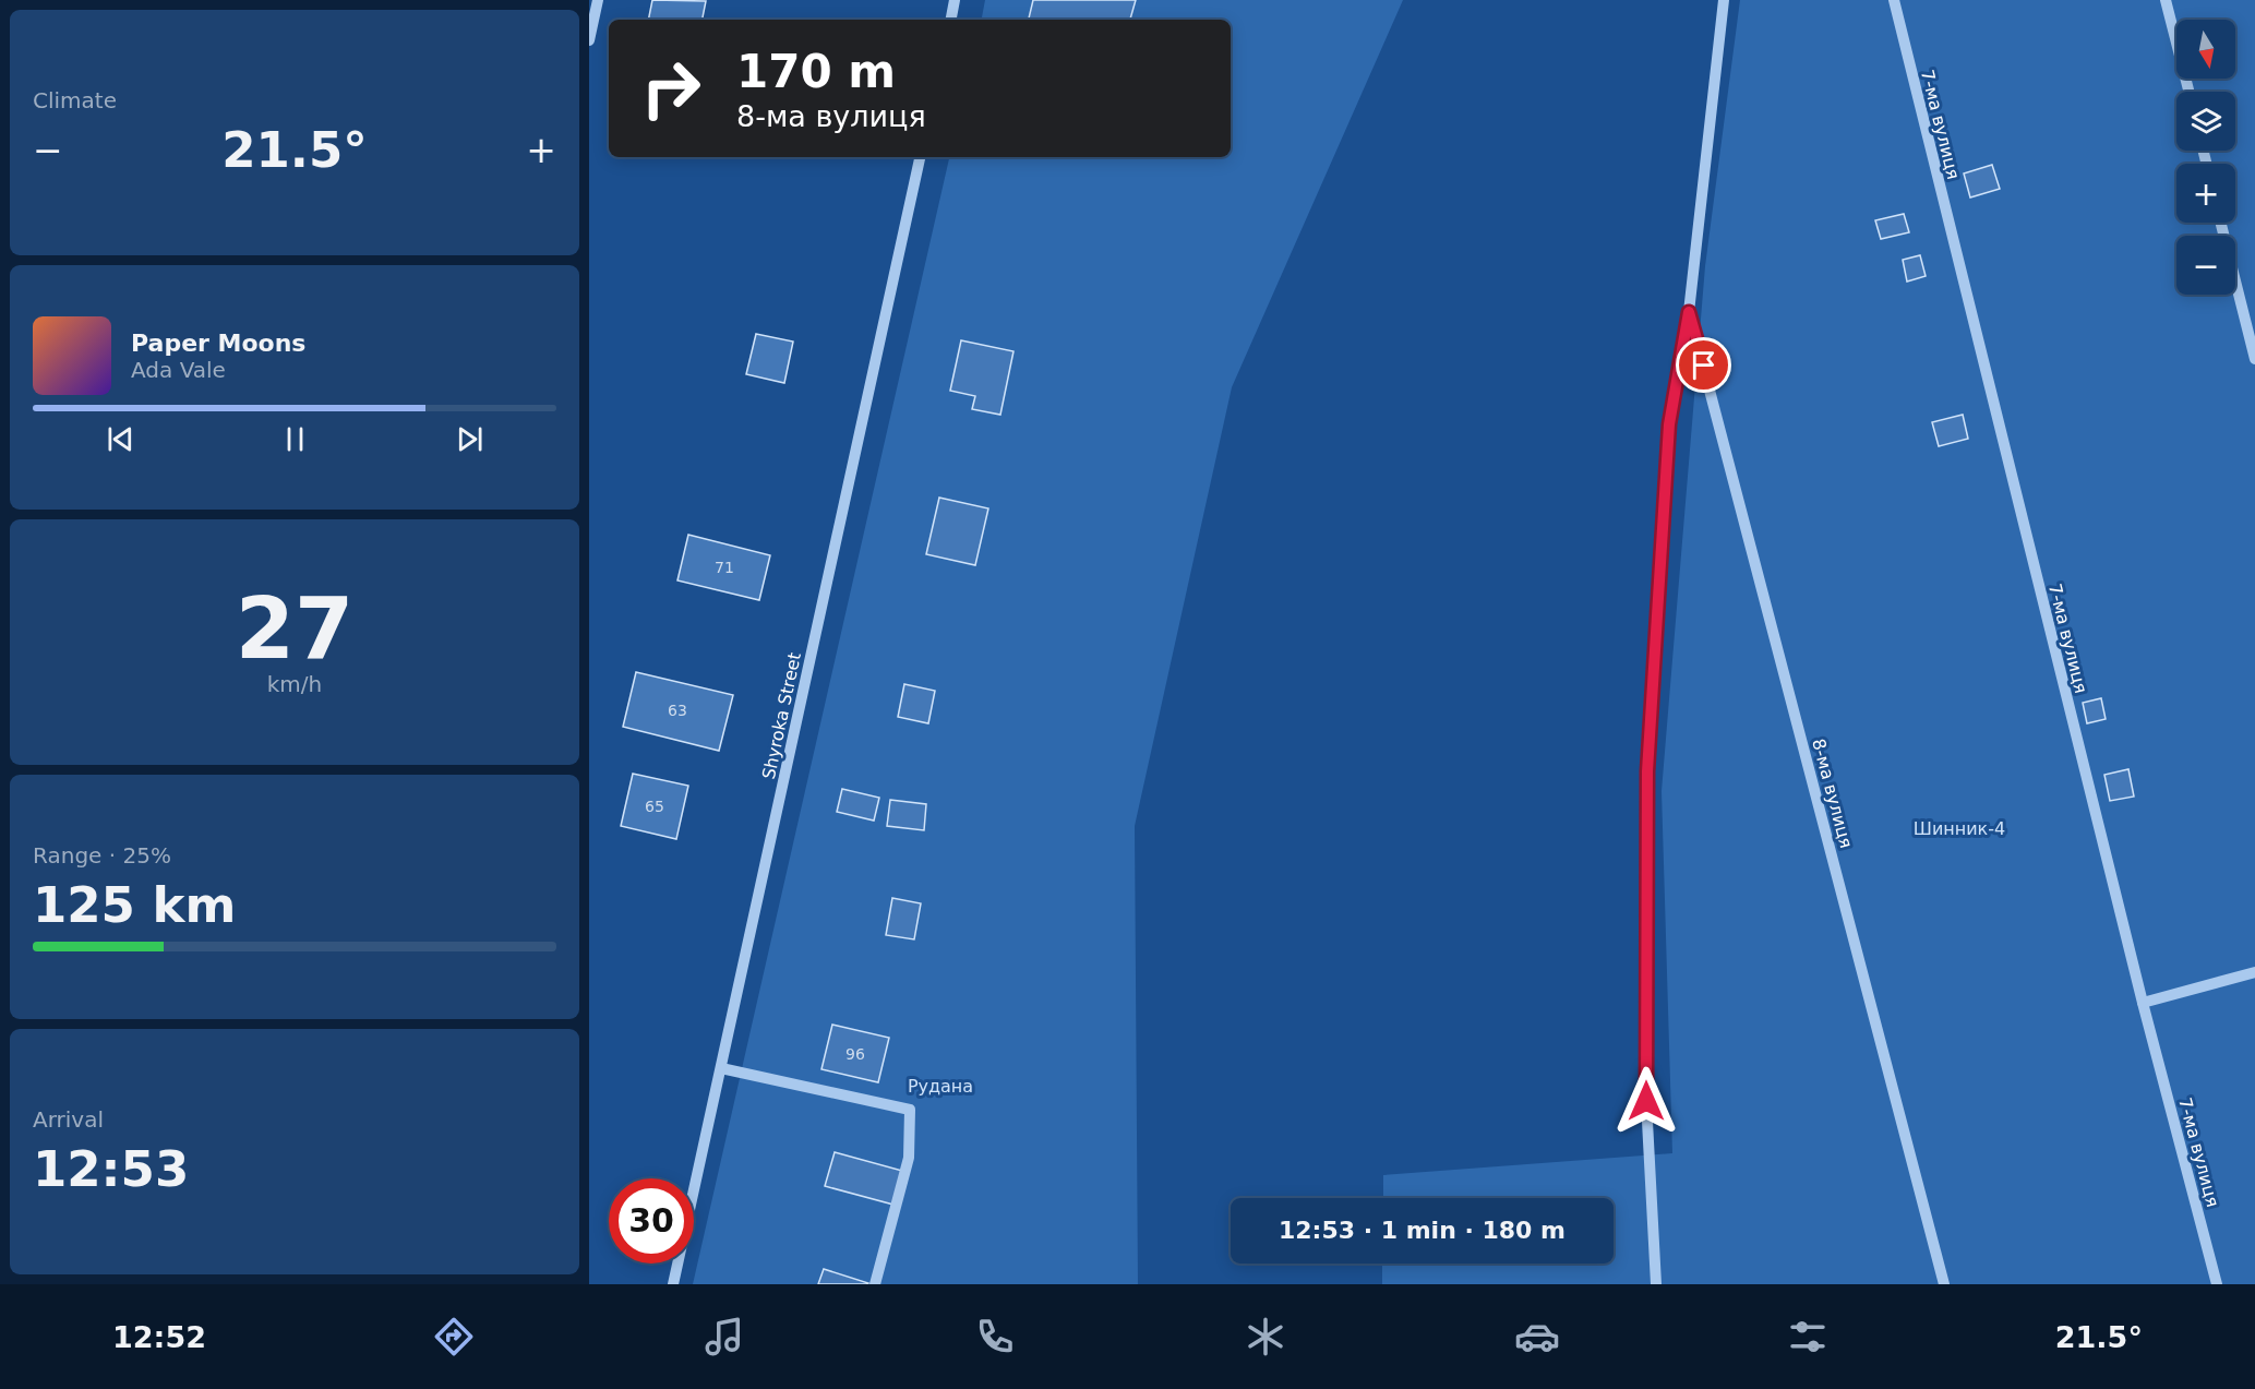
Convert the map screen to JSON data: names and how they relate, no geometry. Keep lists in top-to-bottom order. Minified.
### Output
{"streets":{"street":["7-ма вулиця","Shyroka Street","8-ма вулиця"]},"parks":["Шинник-4","Рудана"],"house_numbers":["71","63","65","96"],"north":"bottom","page":{"tile":["Climate",["27","km/h"],["Range · 25%","125 km"],["Arrival","12:53"]],"map_buttons":["+","−"],"turn":["170 m","8-ма вулиця"],"heat":["−","21.5°","+"],"song":["Paper Moons","Ada Vale"],"limit":"30","trip":"12:53 · 1 min · 180 m","tabs":["12:52","21.5°"]}}
